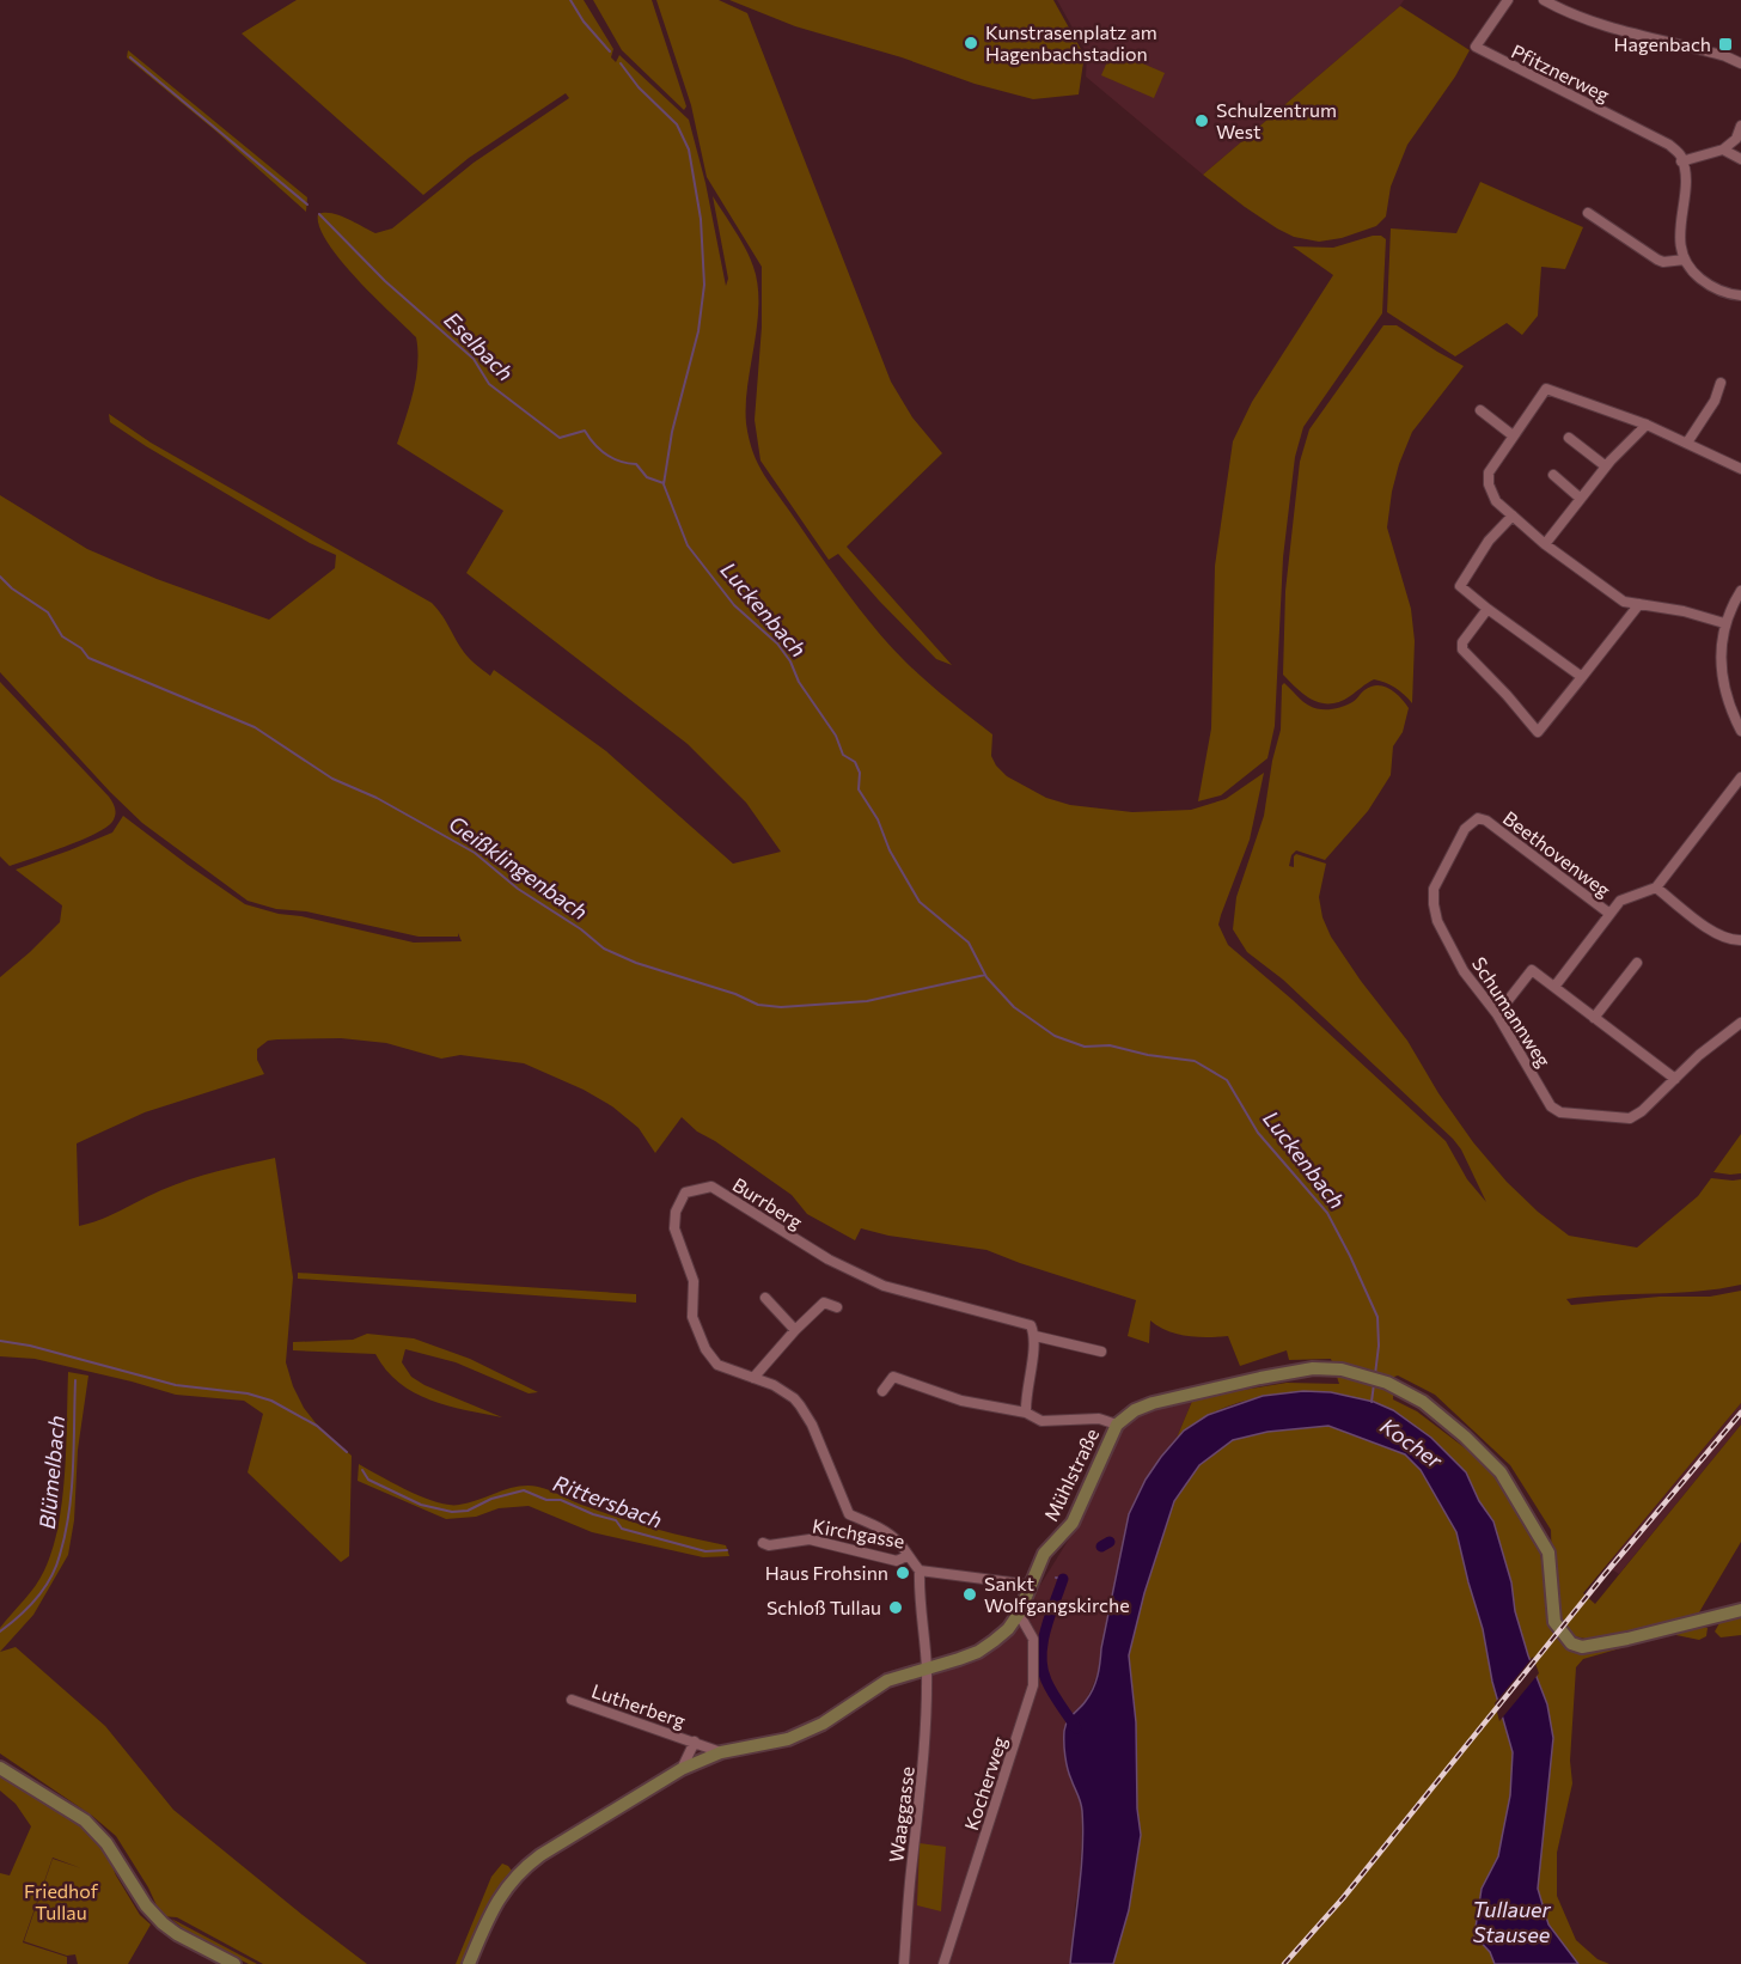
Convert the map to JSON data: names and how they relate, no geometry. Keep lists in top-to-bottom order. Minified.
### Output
{"streets":{"street":["Pfitznerweg","Beethovenweg","Schumannweg","Burrberg","Mühlstraße","Kirchgasse","Lutherberg","Kocherweg","Waaggasse"]},"crossings":[["Beethovenweg","Schumannweg"],["Burrberg","Kirchgasse"],["Mühlstraße","Kirchgasse"],["Mühlstraße","Lutherberg"],["Mühlstraße","Kocherweg"],["Mühlstraße","Waaggasse"],["Kirchgasse","Waaggasse"]],"water":["Eselbach","Luckenbach","Geißklingenbach","Kocher","Blümelbach","Rittersbach","Tullauer Stausee"],"parks":["Friedhof Tullau"],"places":{"other":["Kunstrasenplatz am Hagenbachstadion","Schulzentrum West","Haus Frohsinn","Sankt Wolfgangskirche","Schloß Tullau"],"transit":["Hagenbach"]}}
